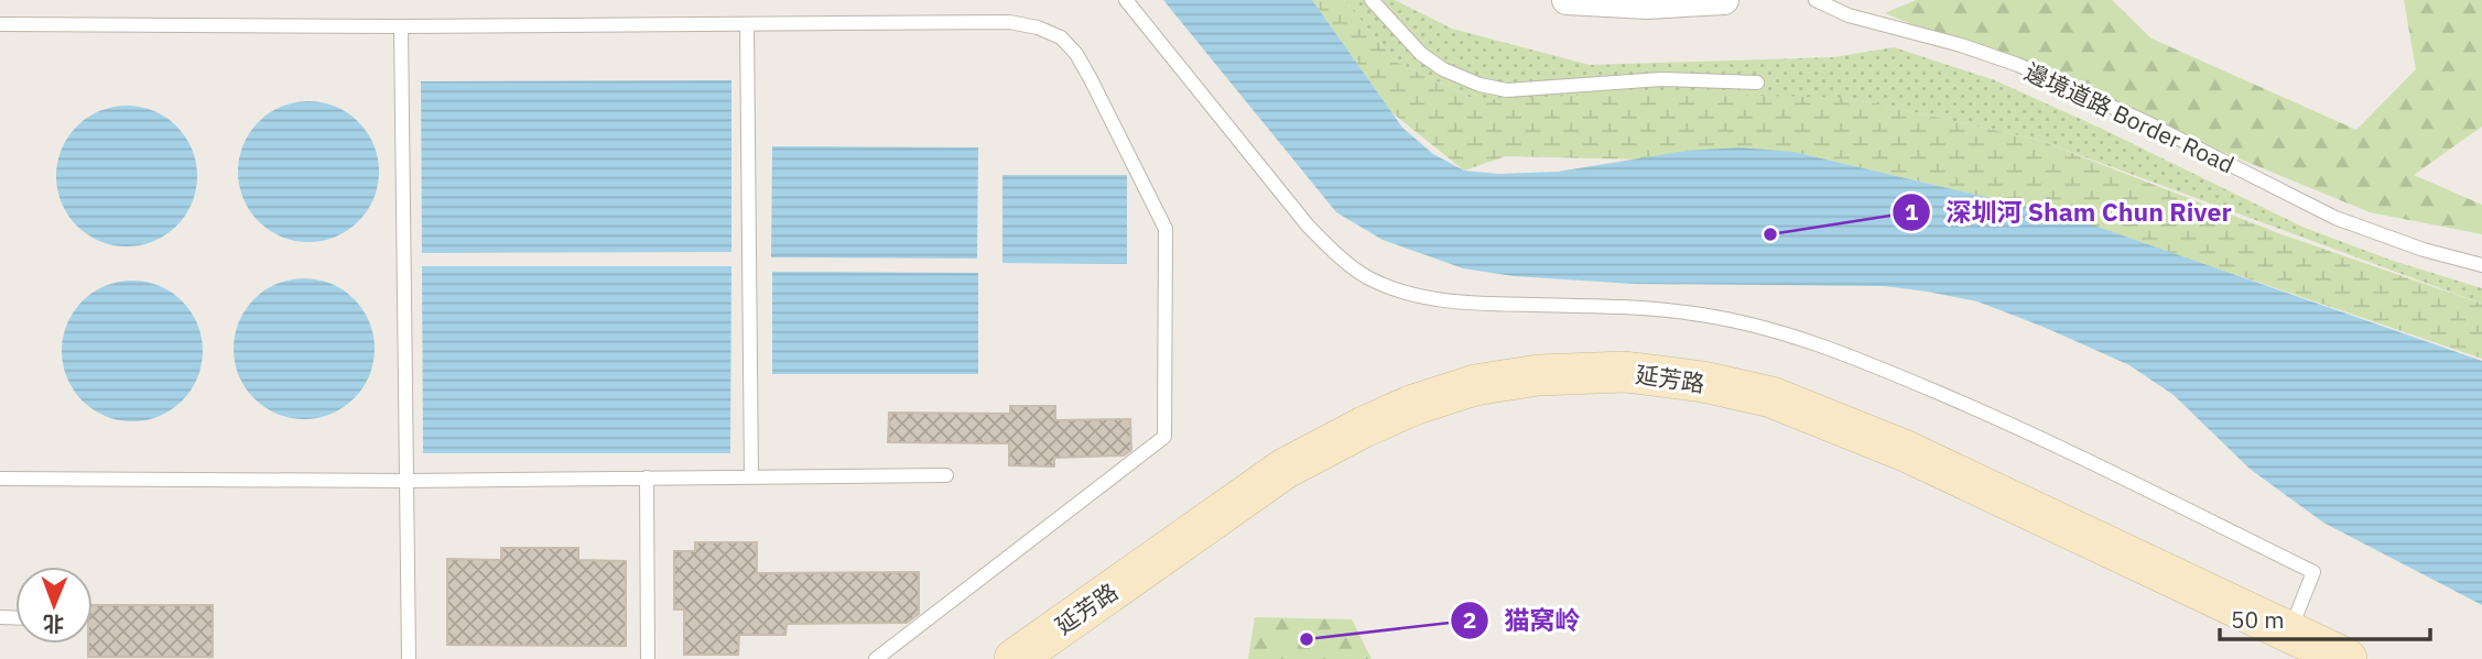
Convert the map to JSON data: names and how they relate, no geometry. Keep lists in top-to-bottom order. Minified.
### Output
{"streets":{"main road":["延芳路"],"lane":["邊境道路 Border Road"]},"places":["深圳河 Sham Chun River","猫窝岭"],"scale_bar":"50 m","north":"bottom"}
